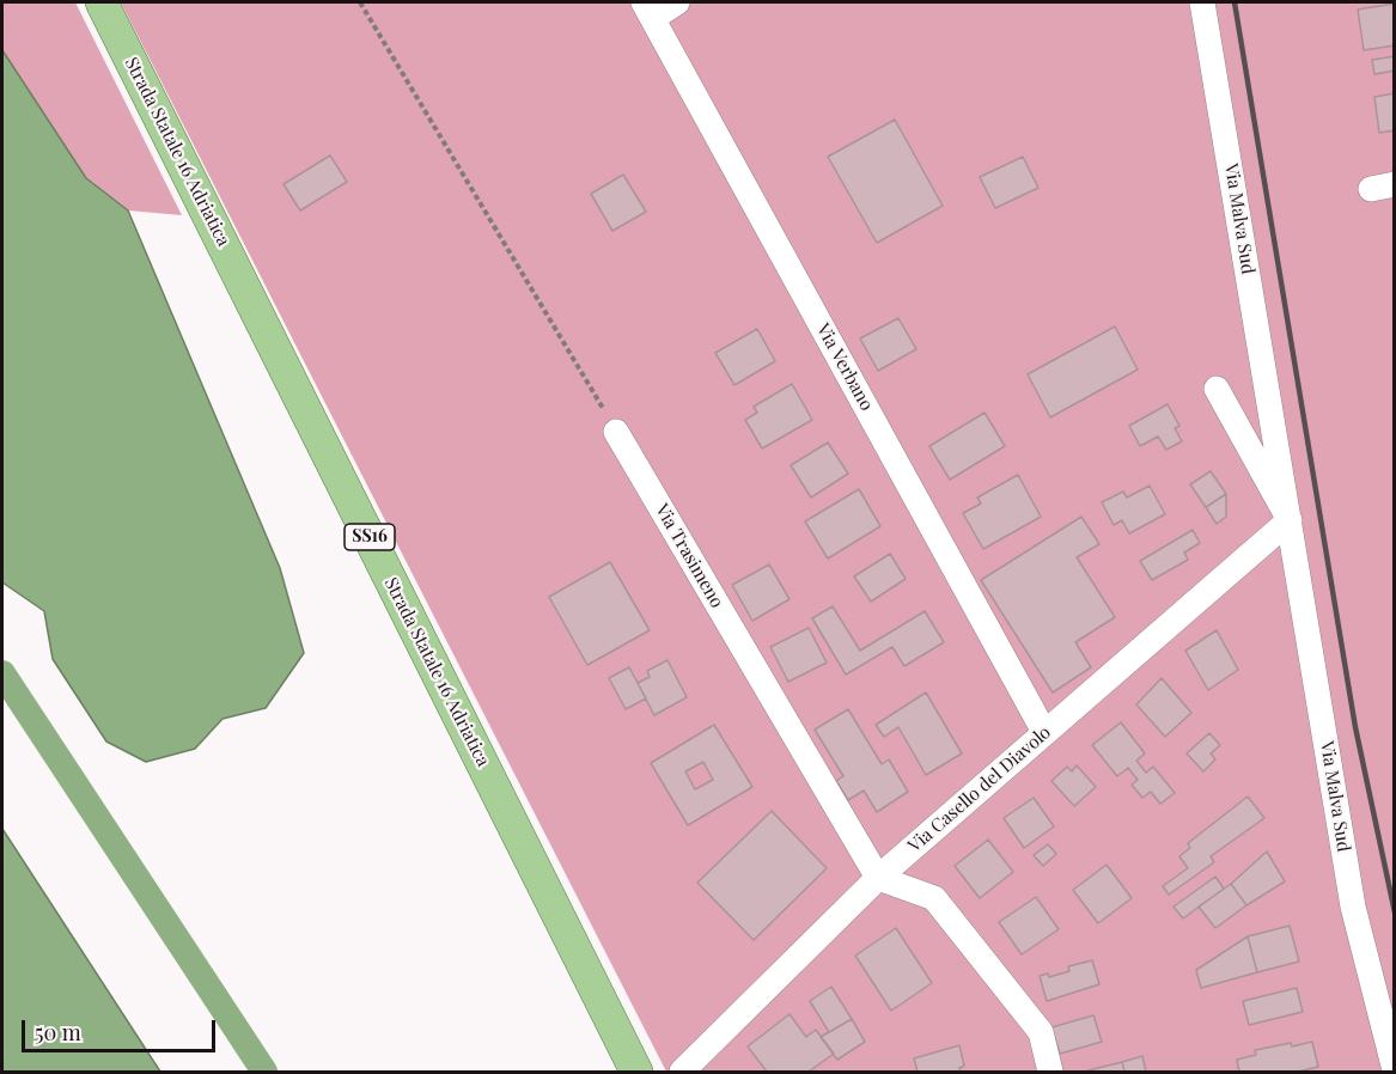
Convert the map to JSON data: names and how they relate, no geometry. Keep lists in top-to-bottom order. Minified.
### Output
{"streets":{"main road":["Strada Statale 16 Adriatica","SS16"],"street":["Via Malva Sud","Via Verbano","Via Trasimeno","Via Casello del Diavolo"]},"crossings":[["Via Malva Sud","Via Casello del Diavolo"],["Via Verbano","Via Casello del Diavolo"],["Via Trasimeno","Via Casello del Diavolo"]],"scale_bar":"50 m"}
